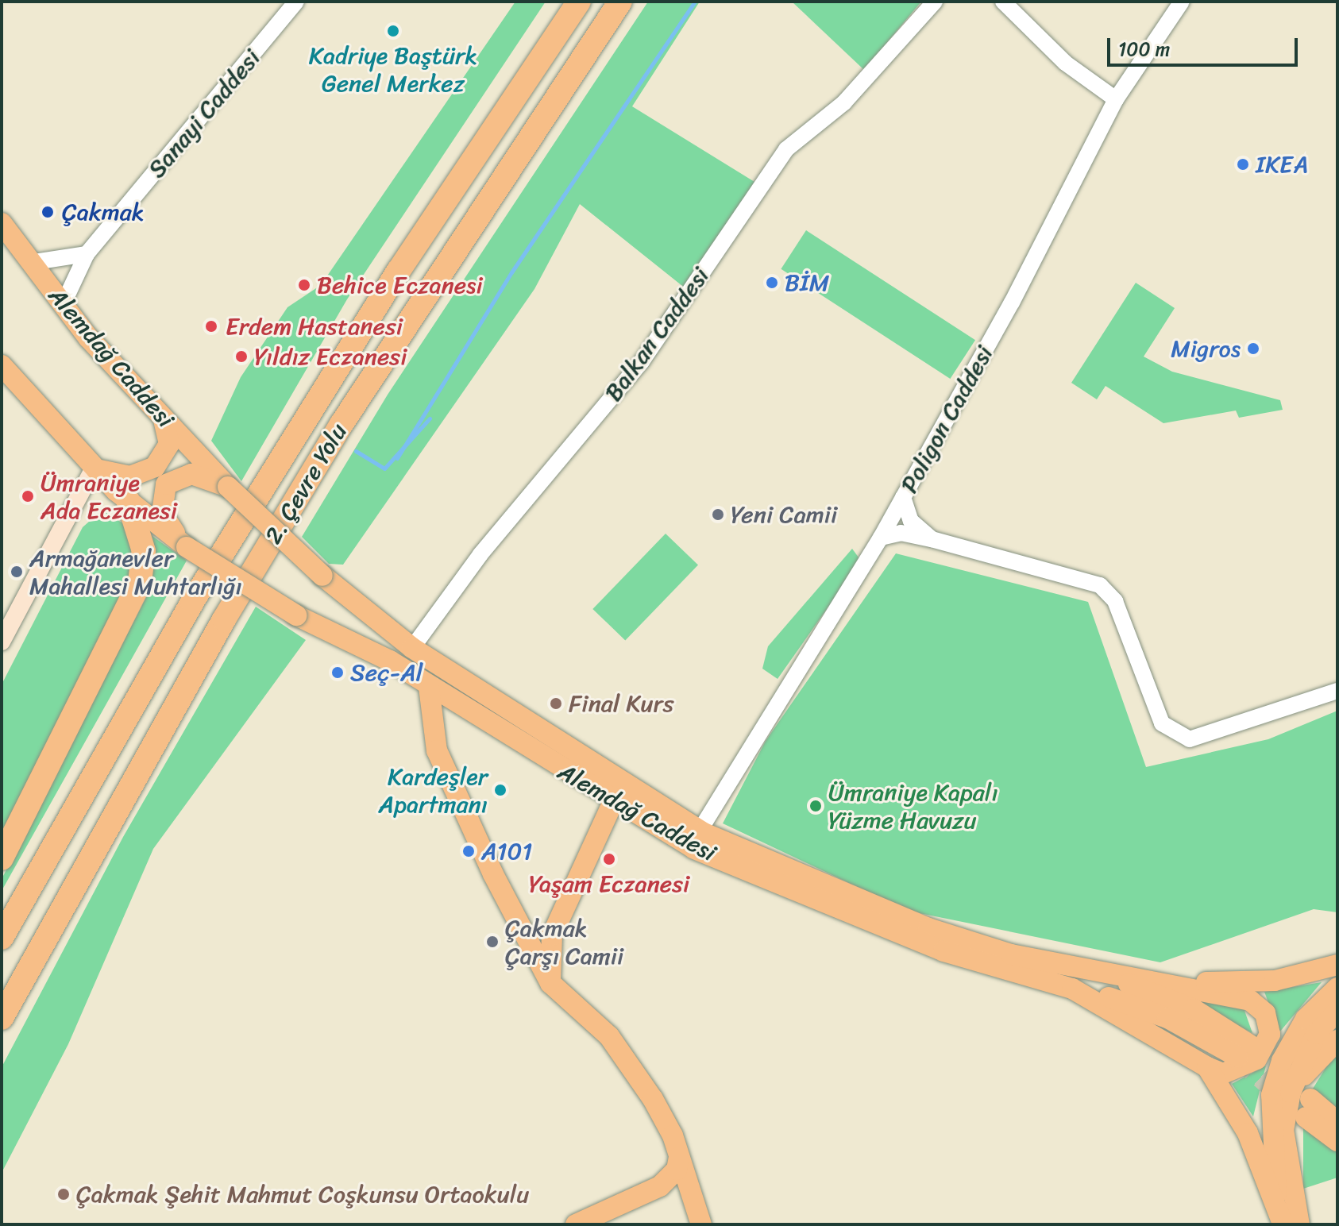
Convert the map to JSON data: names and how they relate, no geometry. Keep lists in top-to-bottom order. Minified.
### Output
{"streets":{"highway":["2. Çevre Yolu"],"main road":["Alemdağ Caddesi"],"street":["Sanayi Caddesi","Balkan Caddesi","Poligon Caddesi"]},"crossings":[["Sanayi Caddesi","Alemdağ Caddesi"],["Balkan Caddesi","Alemdağ Caddesi"],["Alemdağ Caddesi","Poligon Caddesi"]],"places":["Kadriye Baştürk Genel Merkez","IKEA","Çakmak","BİM","Behice Eczanesi","Erdem Hastanesi","Migros","Yıldız Eczanesi","Ümraniye Ada Eczanesi","Yeni Camii","Armağanevler Mahallesi Muhtarlığı","Seç-Al","Final Kurs","Kardeşler Apartmanı","Ümraniye Kapalı Yüzme Havuzu","A101","Yaşam Eczanesi","Çakmak Çarşı Camii","Çakmak Şehit Mahmut Coşkunsu Ortaokulu"],"scale_bar":"100 m"}
